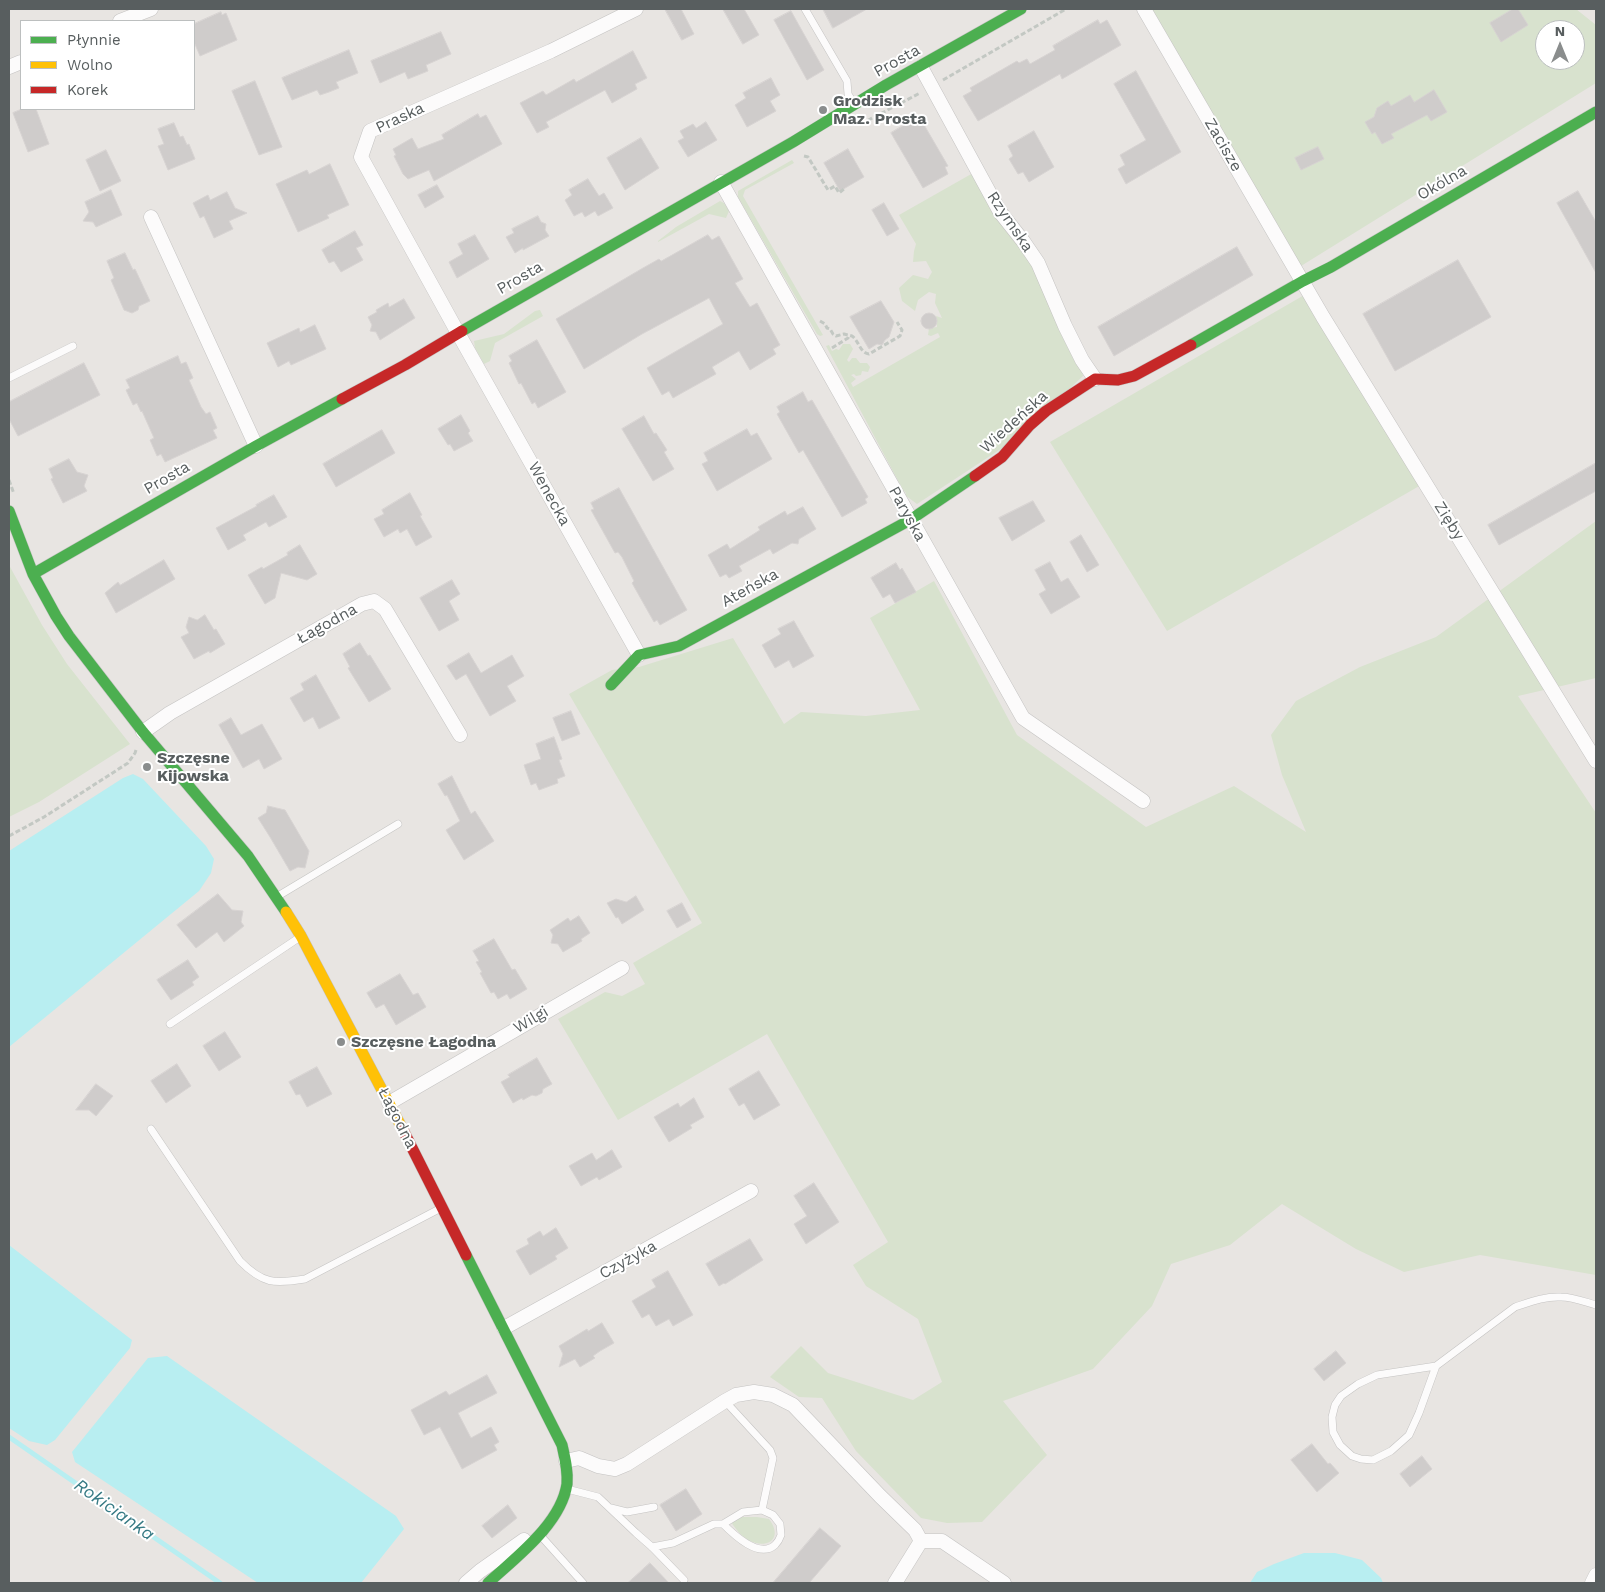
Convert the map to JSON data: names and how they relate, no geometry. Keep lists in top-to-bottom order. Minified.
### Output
{"streets":{"street":["Prosta","Praska","Zacisze","Okólna","Rzymska","Wiedeńska","Wenecka","Paryska","Zięby","Ateńska","Łagodna","Wilgi","Czyżyka"]},"crossings":[["Prosta","Praska"],["Prosta","Rzymska"],["Prosta","Wenecka"],["Prosta","Paryska"],["Prosta","Łagodna"],["Praska","Wenecka"],["Zacisze","Okólna"],["Zacisze","Zięby"],["Okólna","Zięby"],["Rzymska","Wiedeńska"],["Wiedeńska","Paryska"],["Wiedeńska","Ateńska"],["Wenecka","Ateńska"],["Paryska","Ateńska"],["Łagodna","Wilgi"],["Łagodna","Czyżyka"]],"water":["Rokicianka"],"places":["Grodzisk Maz. Prosta","Szczęsne Kijowska","Szczęsne Łagodna"],"legend":["Płynnie","Wolno","Korek"],"north":"top"}
